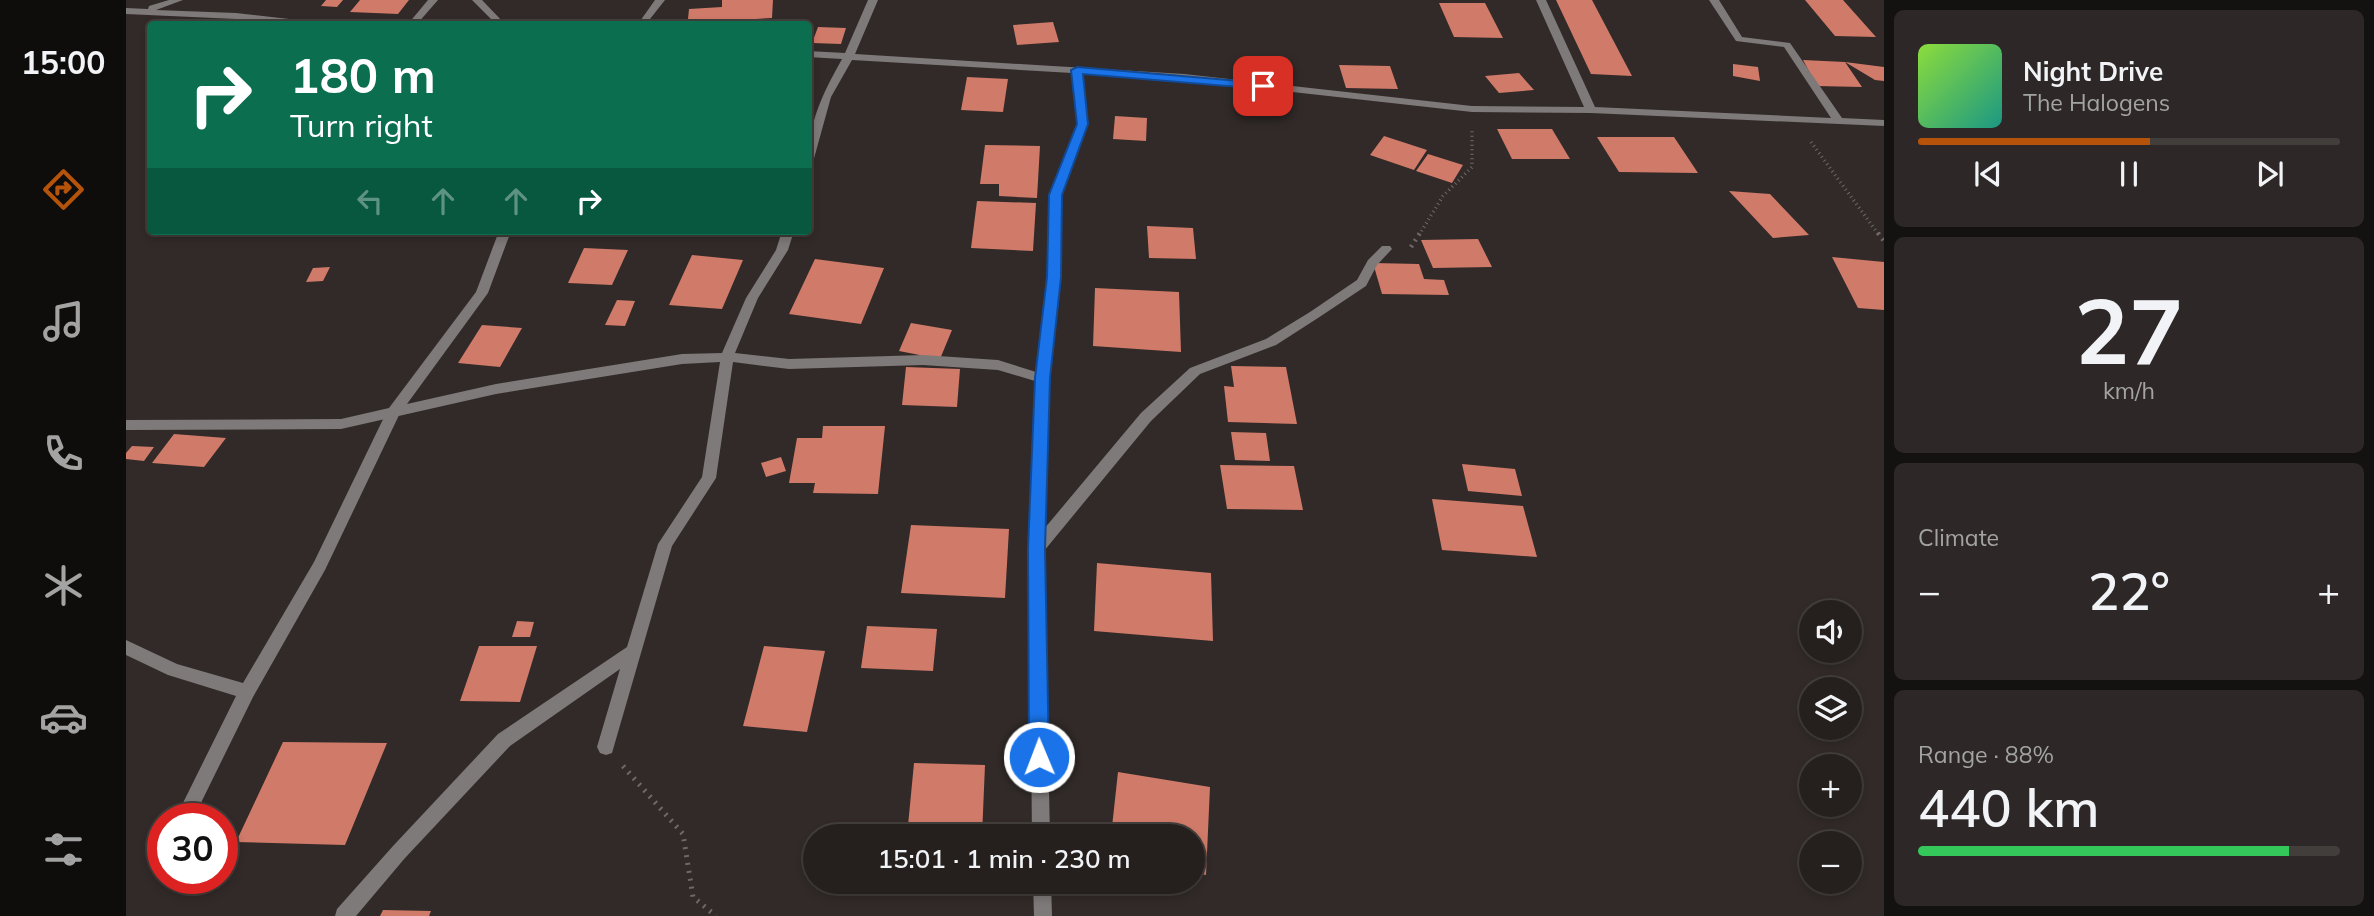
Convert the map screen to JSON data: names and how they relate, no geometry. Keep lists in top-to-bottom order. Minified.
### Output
{"page":{"tabs":"15:00","turn":["180 m","Turn right"],"song":["Night Drive","The Halogens"],"tile":[["27","km/h"],"Climate",["Range · 88%","440 km"]],"heat":["−","22°","+"],"map_buttons":["+","−"],"limit":"30","trip":"15:01 · 1 min · 230 m"}}
